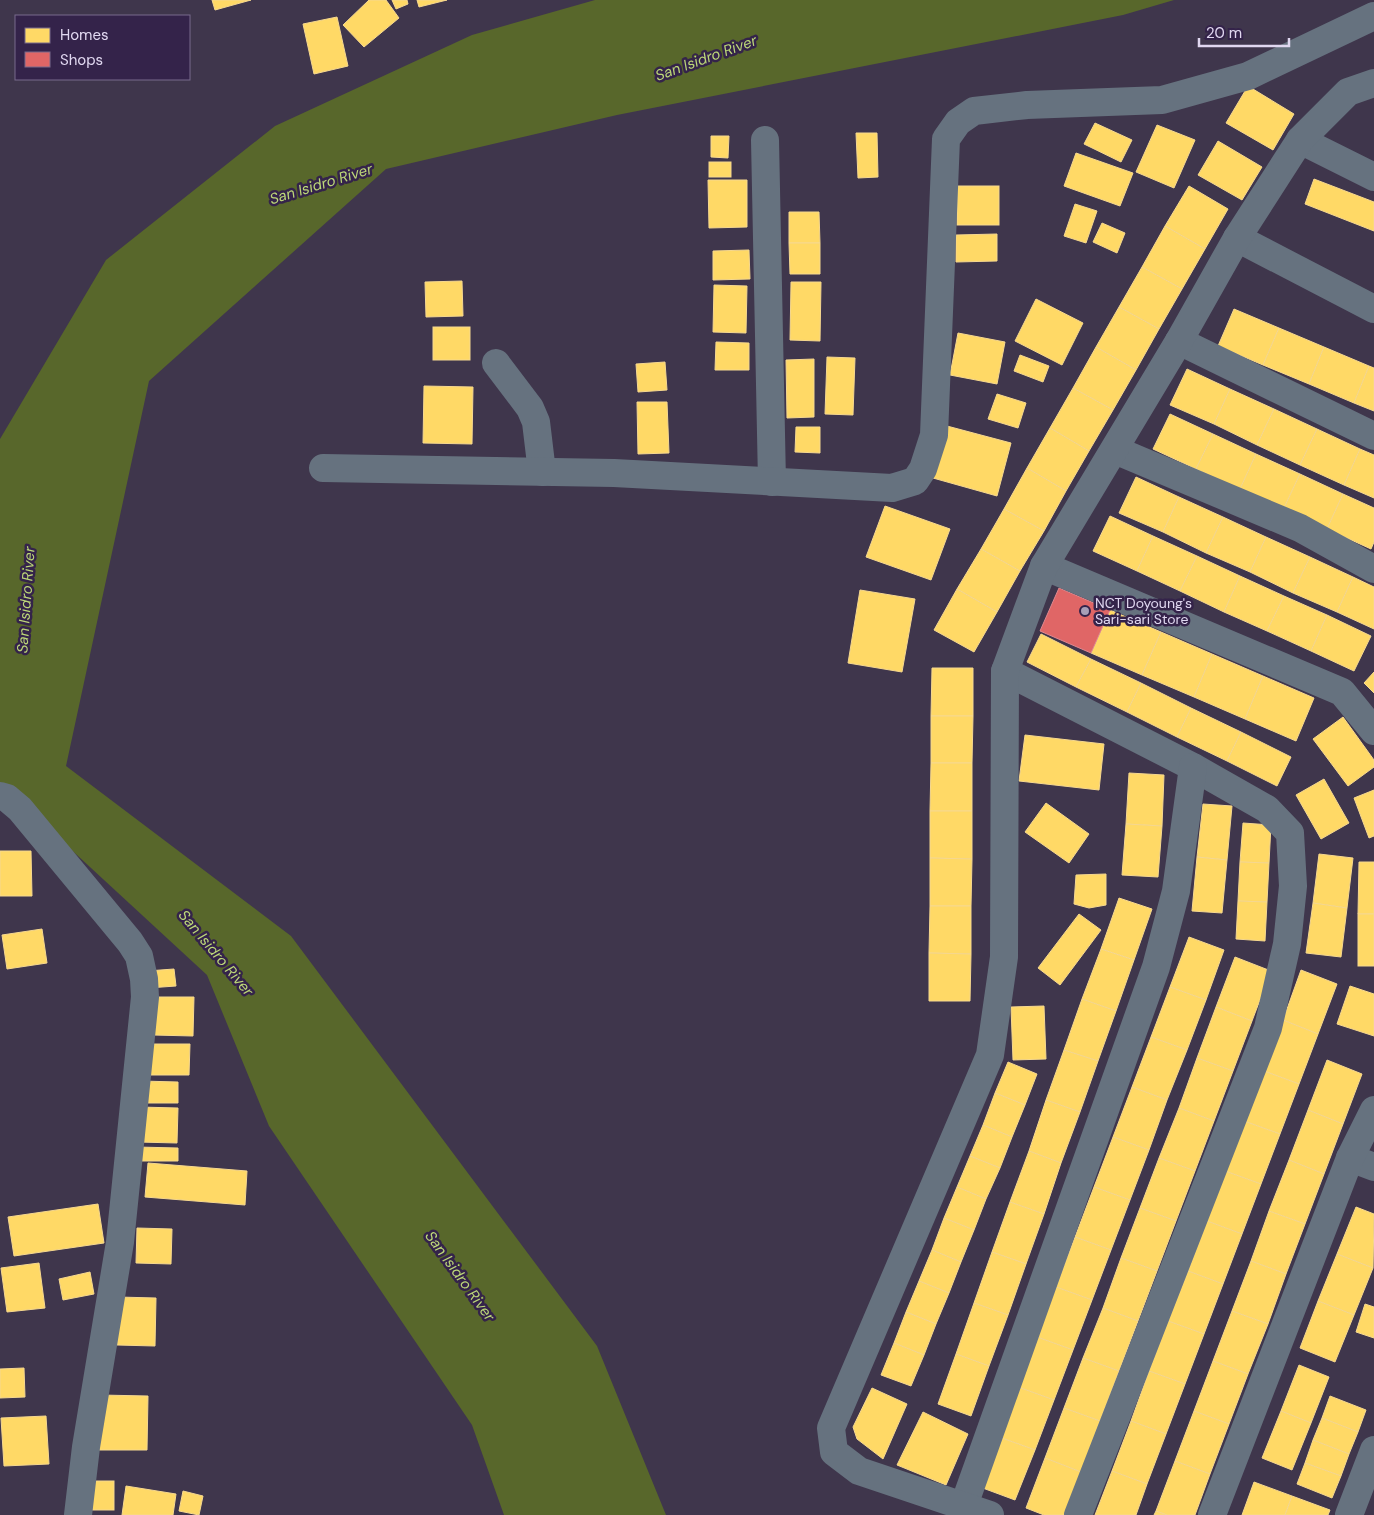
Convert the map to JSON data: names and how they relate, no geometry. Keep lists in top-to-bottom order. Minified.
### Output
{"water":["San Isidro River"],"places":["NCT Doyoung's Sari-sari Store"],"legend":["Homes","Shops"],"scale_bar":"20 m"}
